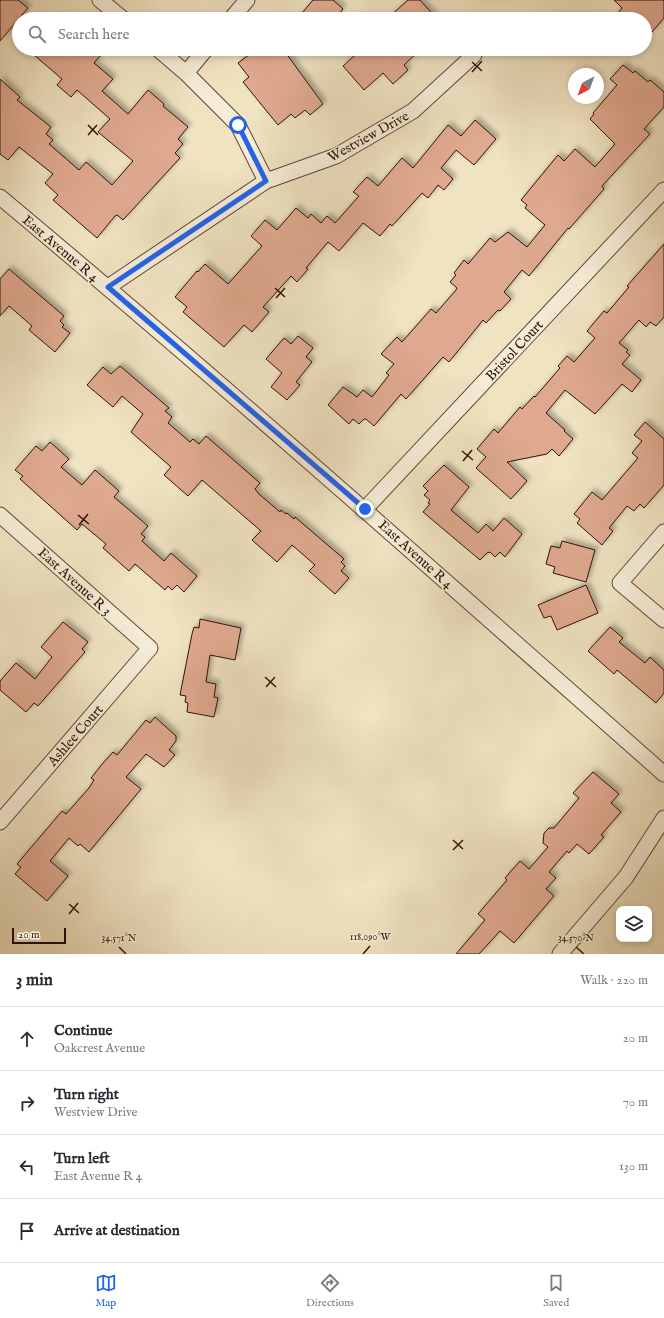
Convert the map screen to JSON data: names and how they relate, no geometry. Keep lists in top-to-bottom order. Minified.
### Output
{"streets":{"street":["Westview Drive","East Avenue R 4","Bristol Court","East Avenue R 3","Ashlee Court"]},"crossings":[["Westview Drive","East Avenue R 4"],["East Avenue R 4","Bristol Court"],["East Avenue R 3","Ashlee Court"]],"scale_bar":"20 m","north":"bottom left","page":{"search":"Search here","scale":"20 m","heading":["3 min","Walk · 220 m"],"list":[["Continue","Oakcrest Avenue","20 m"],["Turn right","Westview Drive","70 m"],["Turn left","East Avenue R 4","130 m"],"Arrive at destination"],"nav":["Map","Directions","Saved"]},"coordinates":["118.090°W","34.571°N","34.570°N"]}
